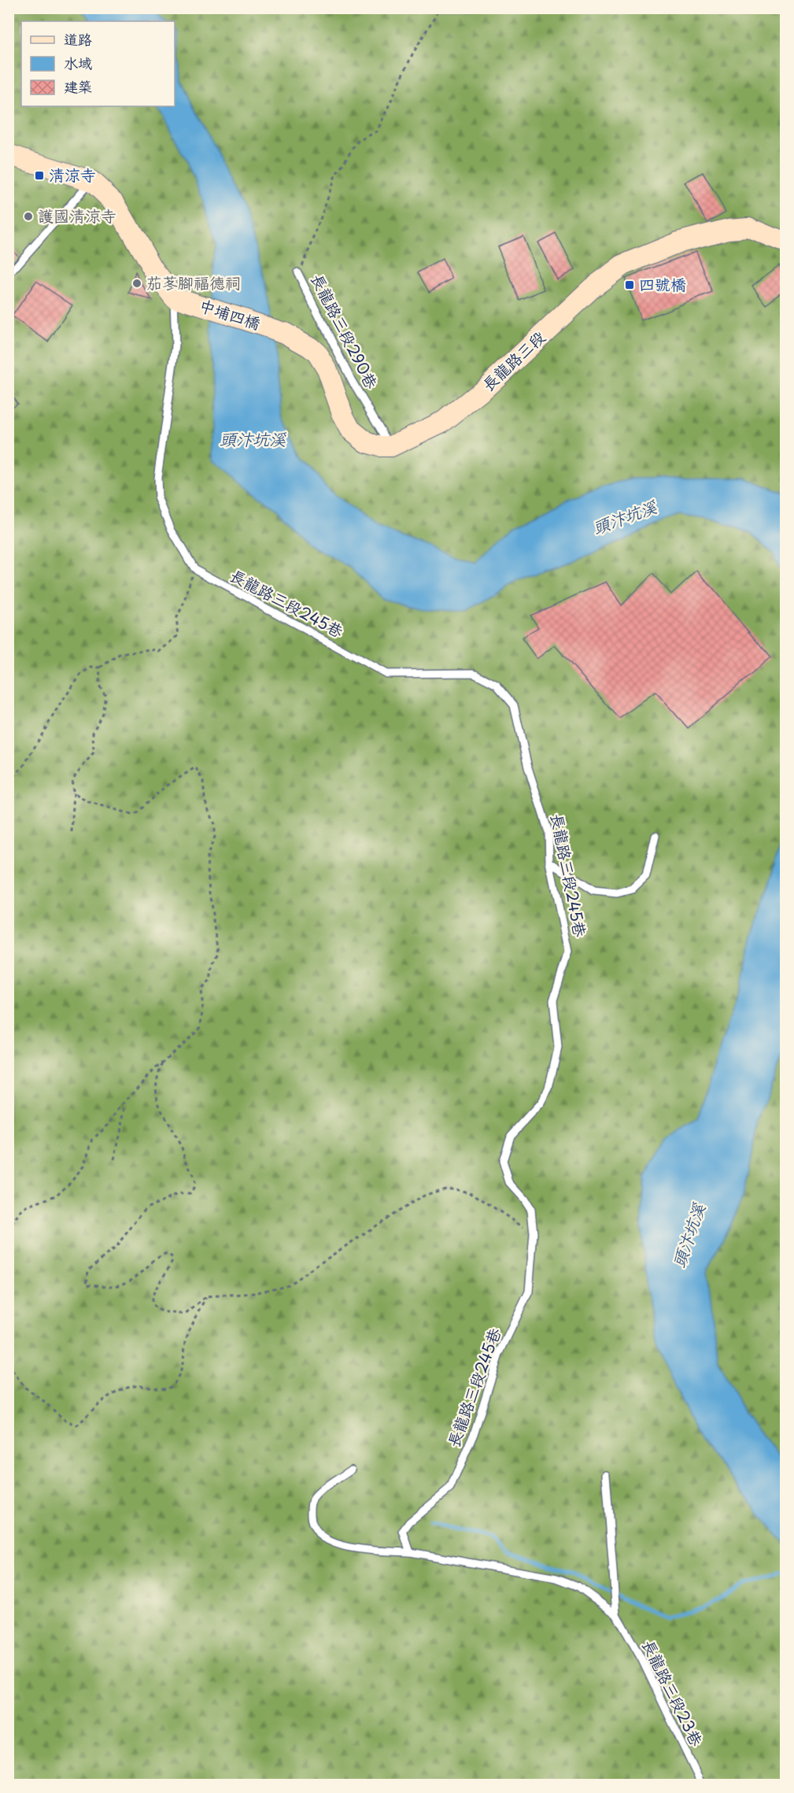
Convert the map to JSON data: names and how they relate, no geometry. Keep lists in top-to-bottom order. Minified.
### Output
{"streets":{"main road":["中埔四橋","長龍路三段"],"lane":["長龍路三段290巷","長龍路三段245巷","長龍路三段23巷"]},"crossings":[["中埔四橋","長龍路三段290巷"],["中埔四橋","長龍路三段"],["長龍路三段290巷","長龍路三段"]],"water":["頭汴坑溪"],"places":{"transit":["清涼寺","四號橋"],"other":["護國清涼寺","茄苳腳福德祠"]},"legend":["道路","水域","建築"]}
